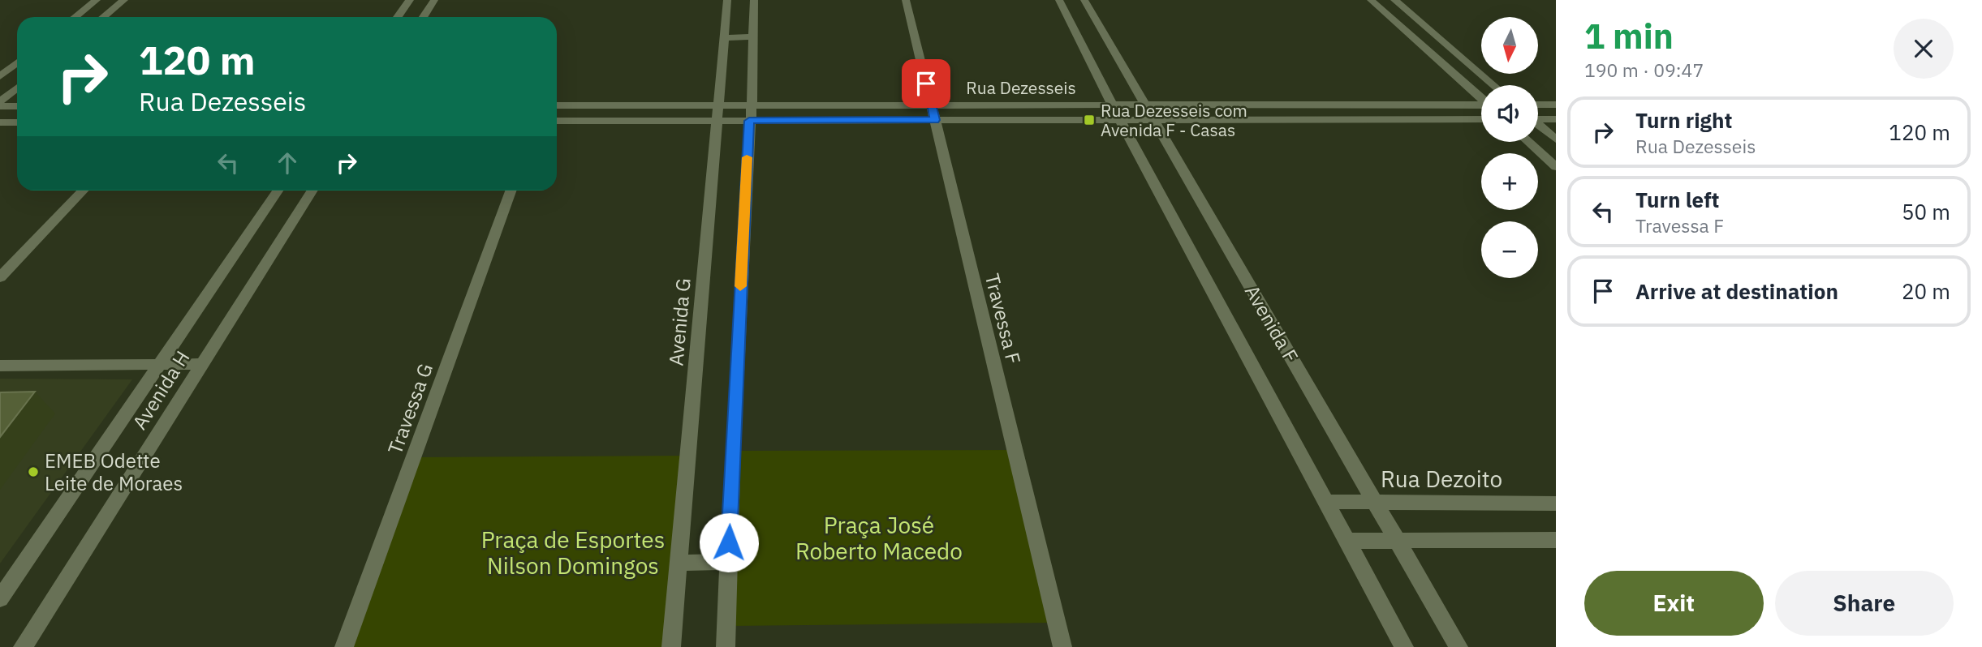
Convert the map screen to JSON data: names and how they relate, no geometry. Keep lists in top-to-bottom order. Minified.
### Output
{"streets":{"street":["Rua Dezesseis","Travessa F","Avenida G","Avenida F","Avenida H","Travessa G","Rua Dezoito"]},"crossings":[["Rua Dezesseis","Travessa F"],["Rua Dezesseis","Avenida G"],["Rua Dezesseis","Avenida F"],["Avenida F","Rua Dezoito"]],"parks":["Praça José Roberto Macedo","Praça de Esportes Nilson Domingos"],"places":{"transit":["Rua Dezesseis com Avenida F - Casas"],"other":["EMEB Odette Leite de Moraes"]},"north":"bottom","page":{"heading":["1 min","190 m · 09:47"],"map_buttons":["+","−"],"turn":["120 m","Rua Dezesseis"],"list":[{"name":"Turn right","note":"Rua Dezesseis","value":"120 m"},{"name":"Turn left","note":"Travessa F","value":"50 m"},{"name":"Arrive at destination","value":"20 m"}],"buttons":["Exit","Share"]}}
